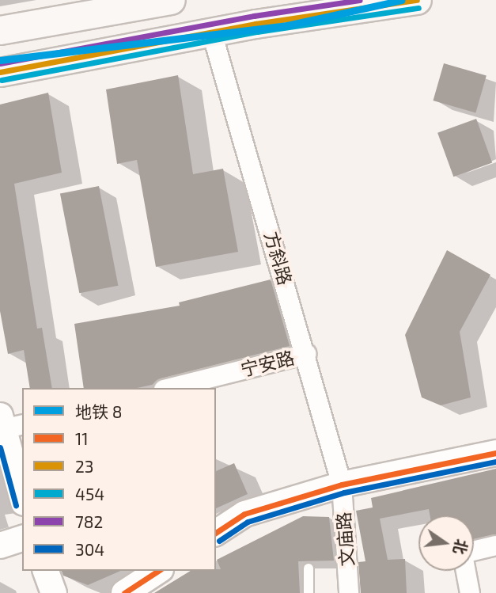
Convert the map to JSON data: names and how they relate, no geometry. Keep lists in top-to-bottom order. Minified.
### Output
{"streets":{"street":["方斜路","宁安路","文庙路"]},"crossings":[["方斜路","宁安路"],["方斜路","文庙路"]],"lines":["metro line 8","transit line 23","transit line 782","transit line 454","transit line 304","transit line 11"],"legend":["地铁 8","11","23","454","782","304"],"north":"right"}
